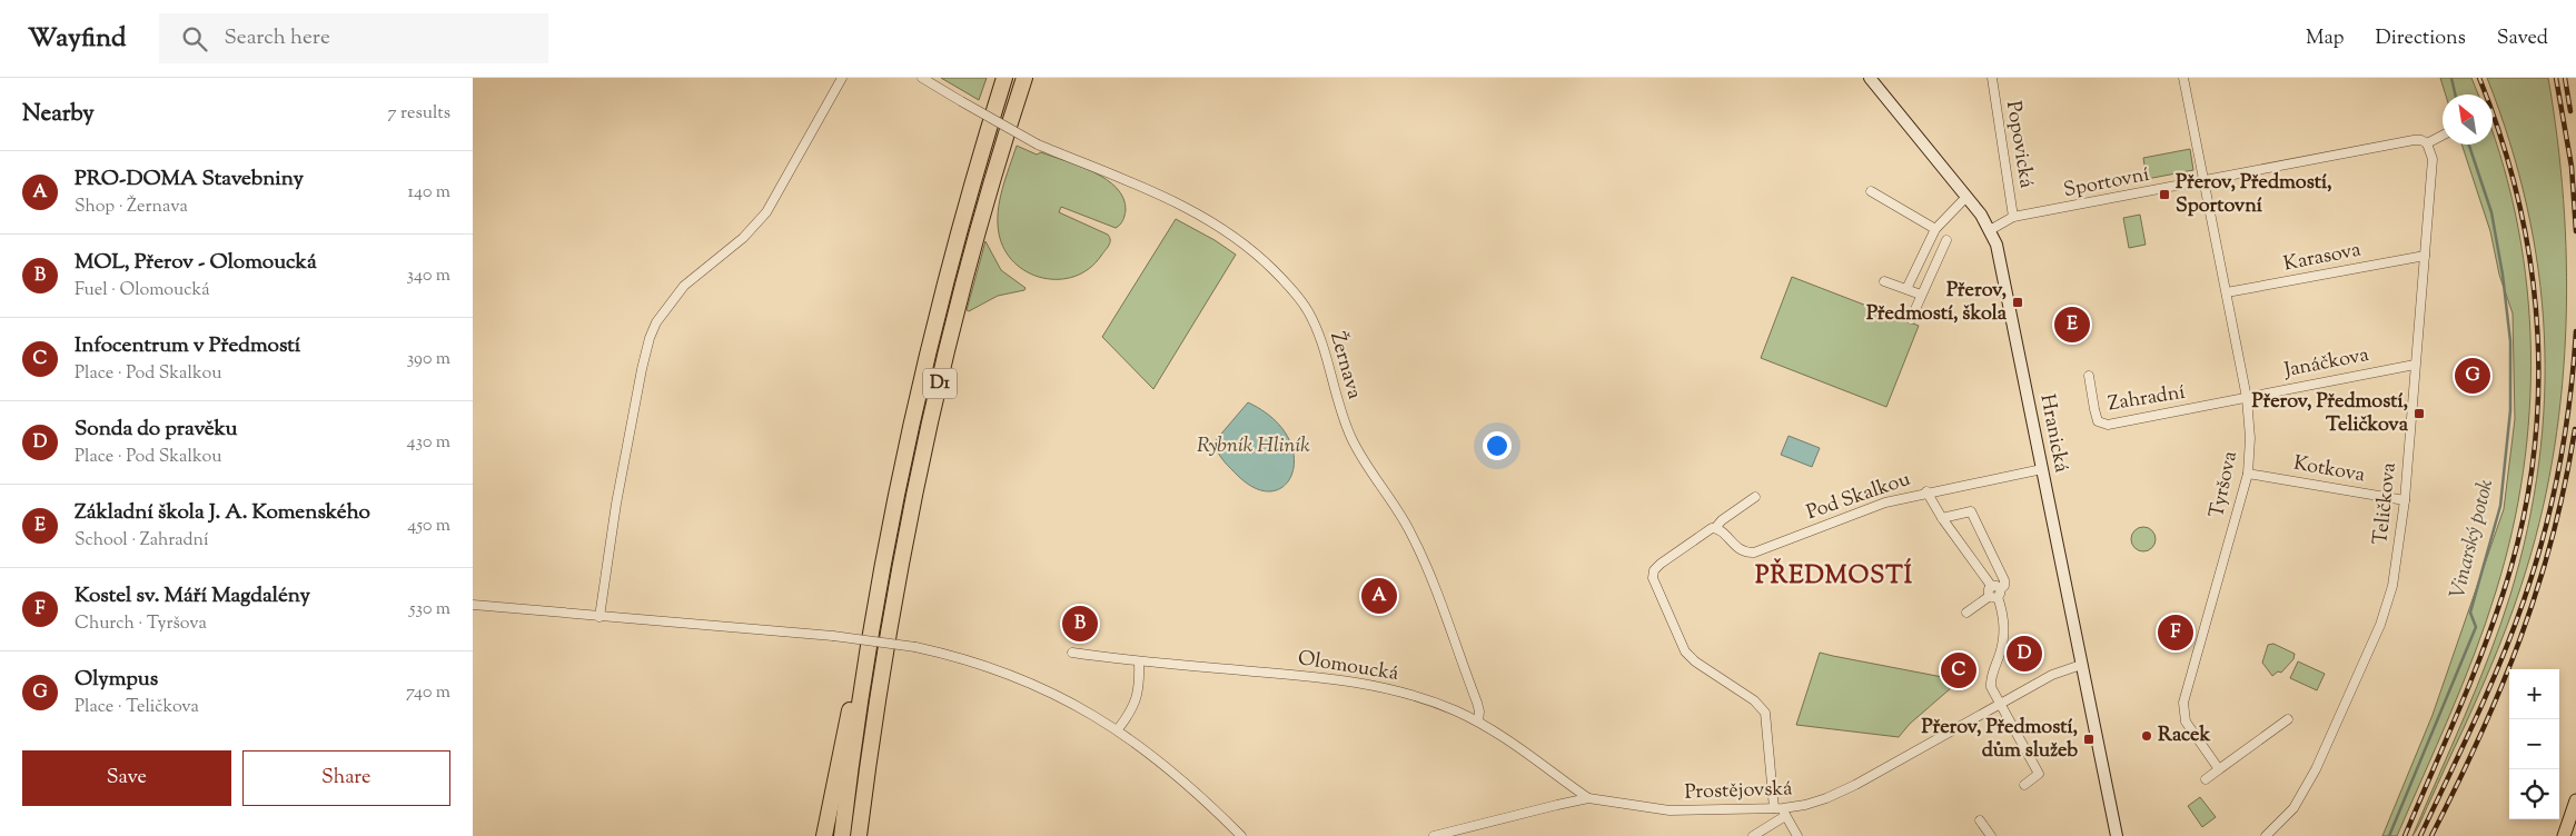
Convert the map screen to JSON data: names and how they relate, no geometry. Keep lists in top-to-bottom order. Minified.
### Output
{"streets":{"highway":["D1"],"main road":["Hranická"],"street":["Popovická","Sportovní","Karasova","Janáčkova","Žernava","Zahradní","Kotkova","Tyršova","Pod Skalkou","Teličkova","Olomoucká","Prostějovská"]},"crossings":[["Popovická","Sportovní"],["Sportovní","Hranická"],["Sportovní","Tyršova"],["Sportovní","Teličkova"],["Karasova","Tyršova"],["Karasova","Teličkova"],["Janáčkova","Zahradní"],["Janáčkova","Tyršova"],["Janáčkova","Teličkova"],["Žernava","Olomoucká"],["Zahradní","Tyršova"],["Hranická","Pod Skalkou"],["Hranická","Prostějovská"],["Kotkova","Tyršova"],["Kotkova","Teličkova"],["Olomoucká","Prostějovská"]],"districts":["PŘEDMOSTÍ"],"water":["Rybník Hliník","Vinarský potok"],"places":{"transit":["Přerov, Předmostí, Sportovní","Přerov, Předmostí, škola","Přerov, Předmostí, Teličkova","Přerov, Předmostí, dům služeb"],"other":["Racek"]},"north":"top left","page":{"header":"Wayfind","search":"Search here","nav":["Map","Directions","Saved"],"heading":["Nearby","7 results"],"list":[{"mark":"A","name":"PRO-DOMA Stavebniny","note":"Shop · Žernava","value":"140 m"},{"mark":"B","name":"MOL, Přerov - Olomoucká","note":"Fuel · Olomoucká","value":"340 m"},{"mark":"C","name":"Infocentrum v Předmostí","note":"Place · Pod Skalkou","value":"390 m"},{"mark":"D","name":"Sonda do pravěku","note":"Place · Pod Skalkou","value":"430 m"},{"mark":"E","name":"Základní škola J. A. Komenského","note":"School · Zahradní","value":"450 m"},{"mark":"F","name":"Kostel sv. Máří Magdalény","note":"Church · Tyršova","value":"530 m"},{"mark":"G","name":"Olympus","note":"Place · Teličkova","value":"740 m"}],"pins":["E","G","A","B","F","D","C"],"map_buttons":["+","−"],"buttons":["Save","Share"]}}
